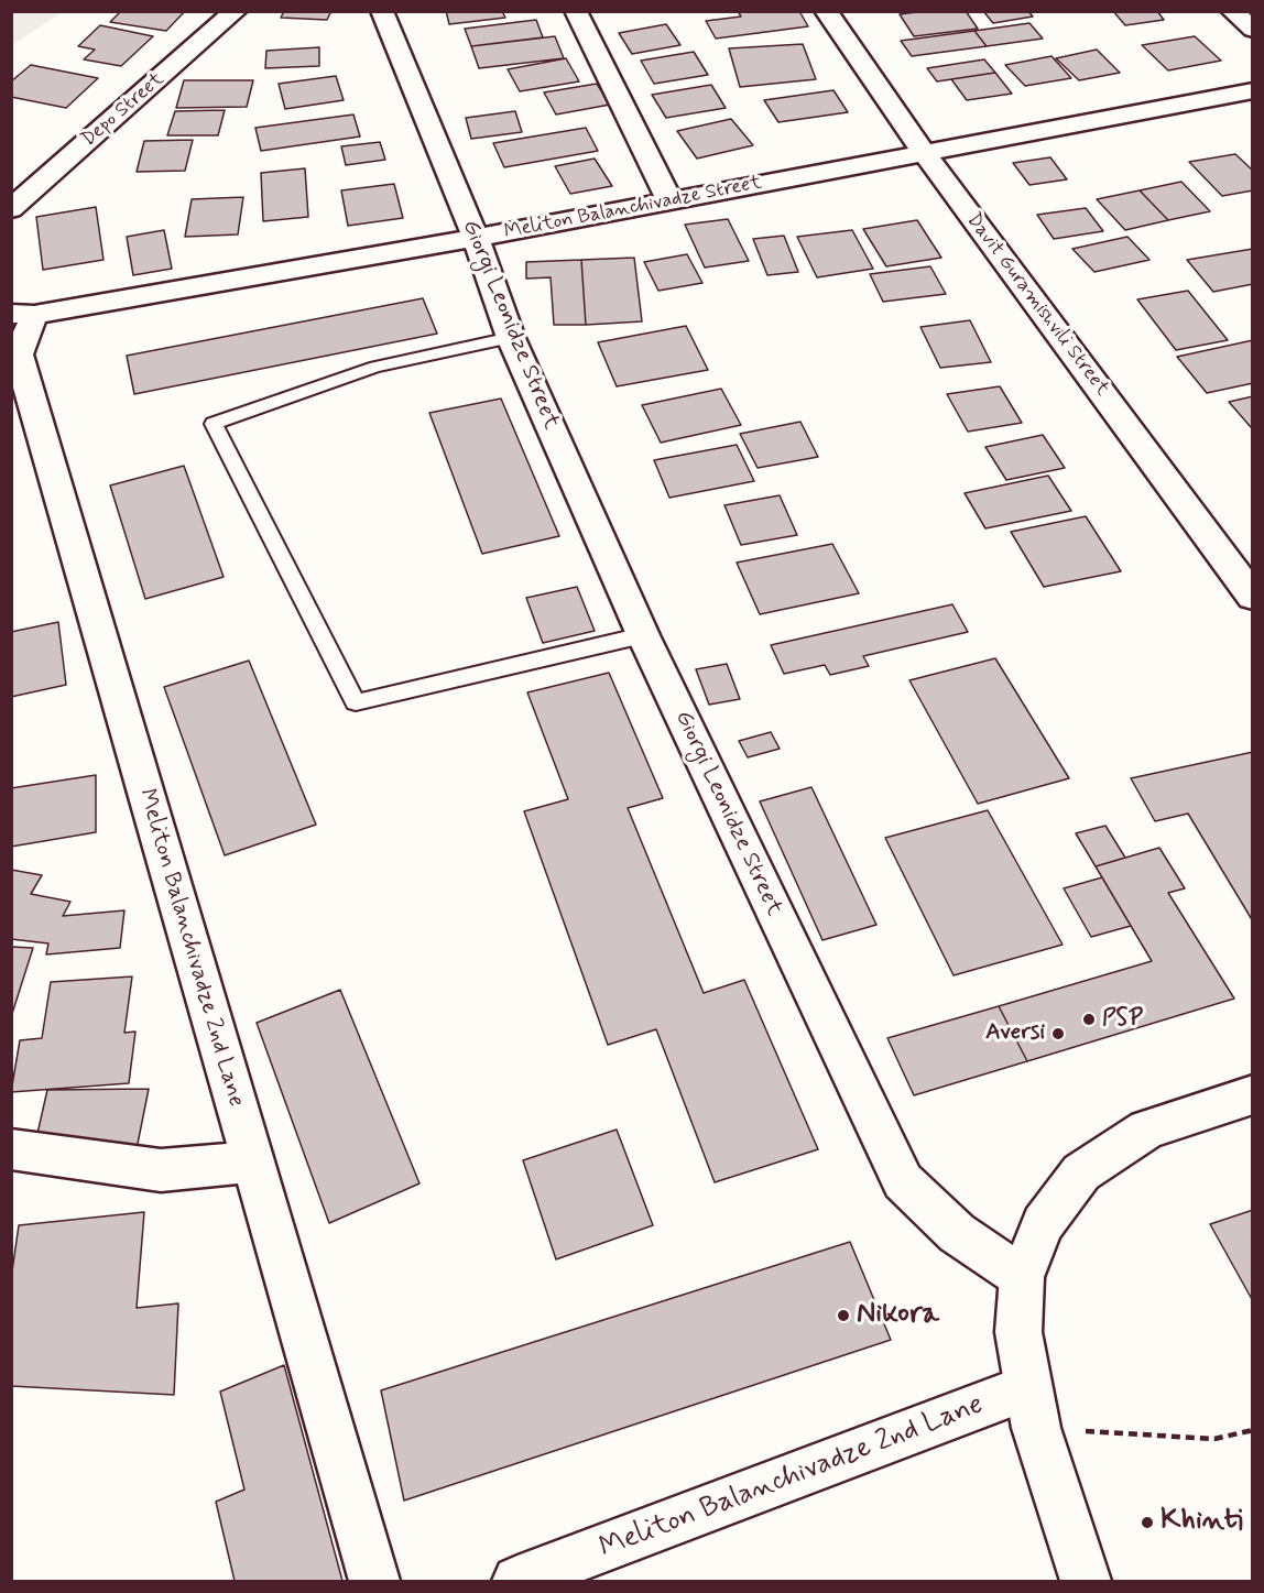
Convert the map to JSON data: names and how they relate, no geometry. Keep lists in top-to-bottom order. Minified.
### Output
{"streets":{"street":["Depo Street","Meliton Balanchivadze Street","Davit Guramishvili Street","Giorgi Leonidze Street","Meliton Balanchivadze 2nd Lane"]},"crossings":[["Meliton Balanchivadze Street","Davit Guramishvili Street"],["Meliton Balanchivadze Street","Giorgi Leonidze Street"],["Meliton Balanchivadze Street","Meliton Balanchivadze 2nd Lane"]],"places":["PSP","Aversi","Nikora","Khinti"]}
